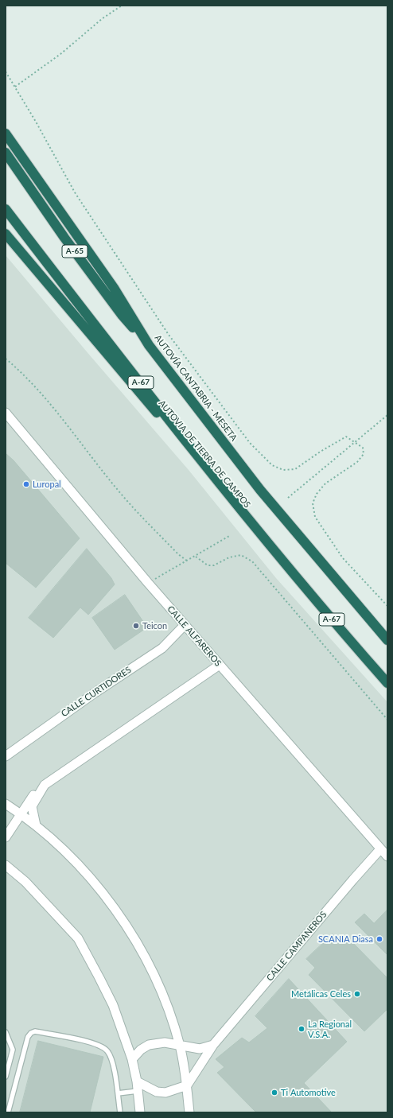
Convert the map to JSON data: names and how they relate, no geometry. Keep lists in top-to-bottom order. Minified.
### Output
{"streets":{"highway":["A-65","A-67","AUTOVÍA CANTABRIA - MESETA","AUTOVIA DE TIERRA DE CAMPOS"],"street":["CALLE ALFAREROS","CALLE CURTIDORES","CALLE CAMPANEROS"]},"crossings":[["A-65","AUTOVÍA CANTABRIA - MESETA"],["A-67","AUTOVIA DE TIERRA DE CAMPOS"],["CALLE ALFAREROS","CALLE CURTIDORES"],["CALLE ALFAREROS","CALLE CAMPANEROS"]],"places":["Luropal","Teicon","SCANIA Diasa","Metálicas Celes","La Regional V.S.A.","Ti Automotive"]}
